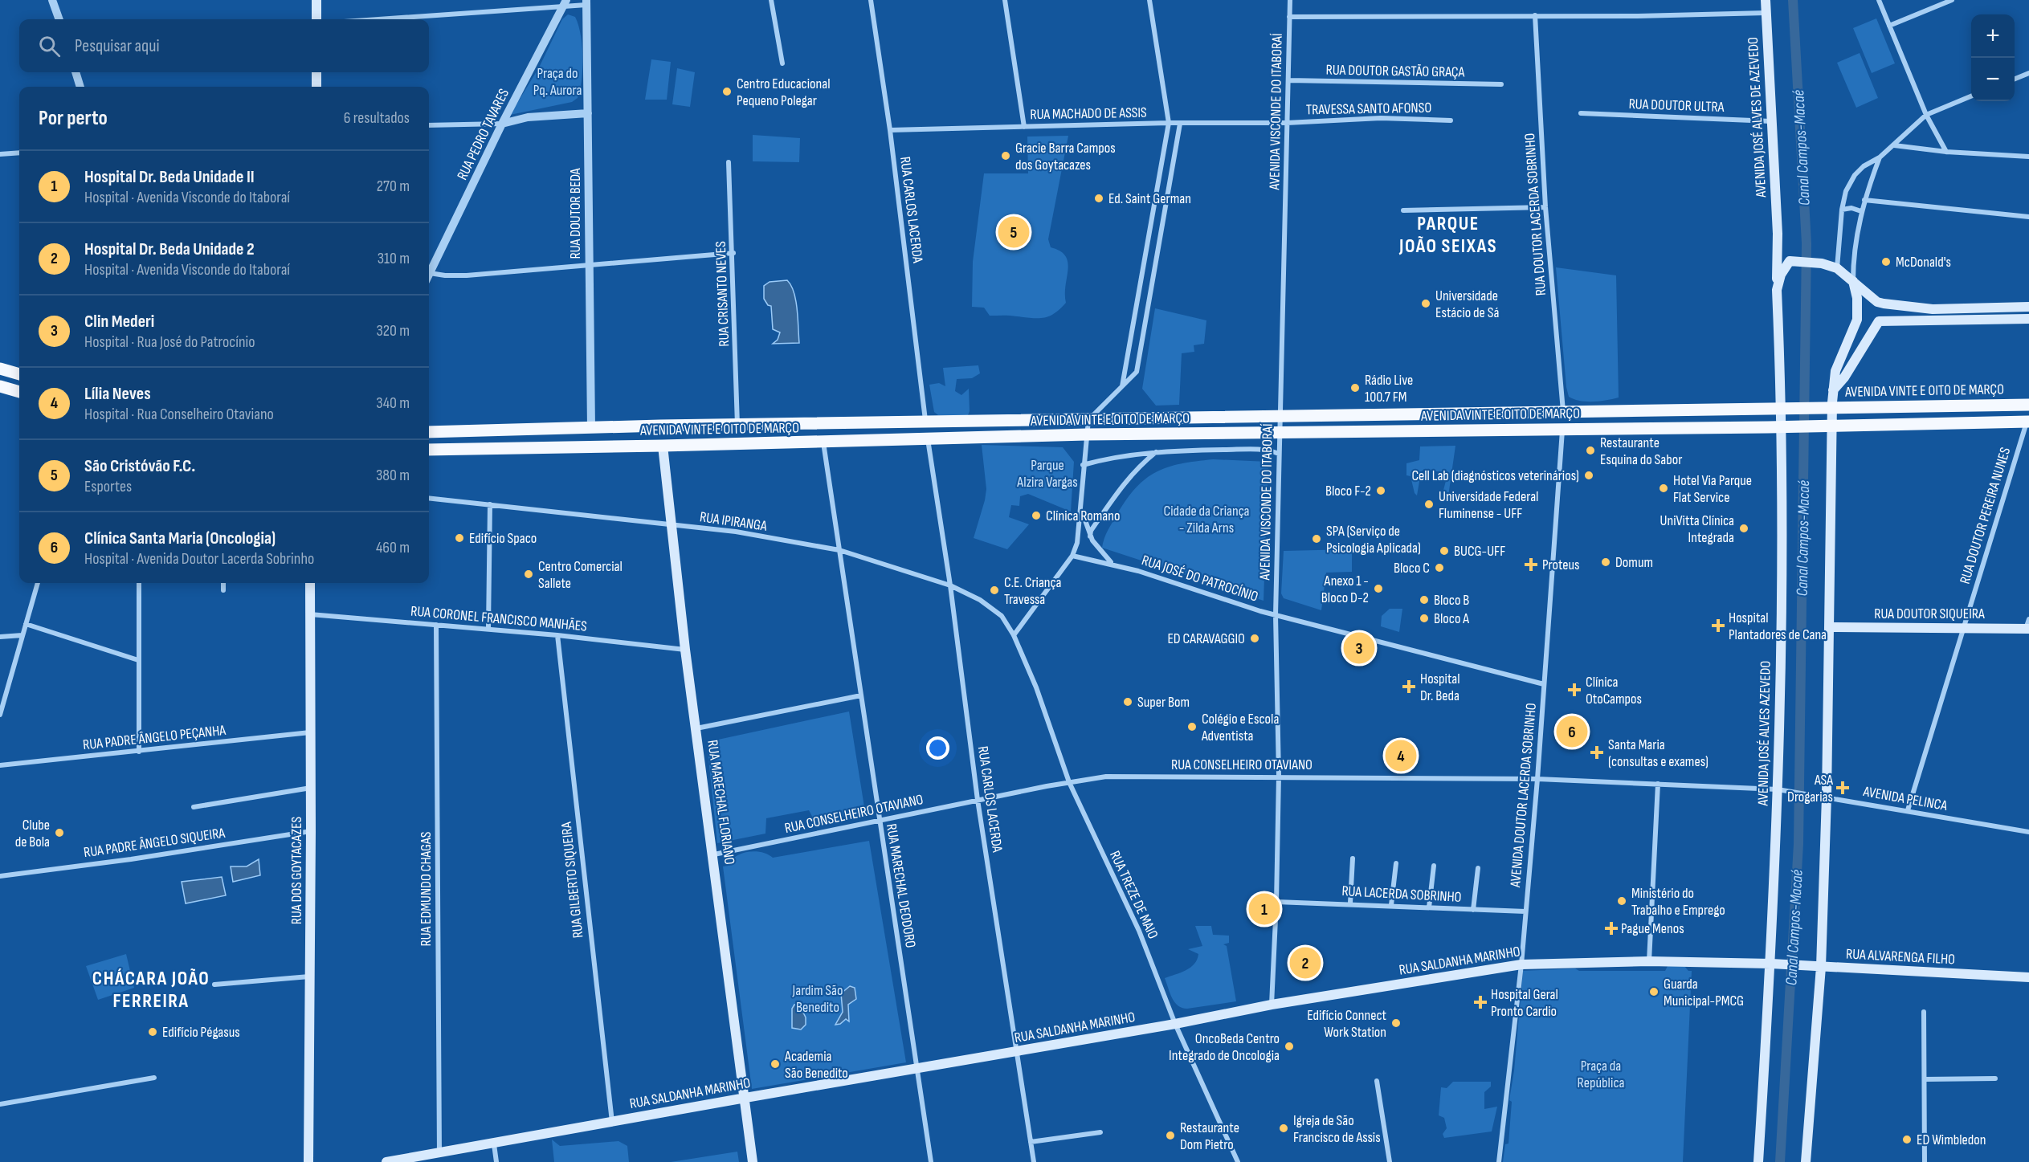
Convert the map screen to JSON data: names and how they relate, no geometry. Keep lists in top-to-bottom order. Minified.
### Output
{"streets":{"main road":["AVENIDA JOSÉ ALVES DE AZEVEDO","AVENIDA VINTE E OITO DE MARÇO","RUA DOUTOR SIQUEIRA","AVENIDA JOSÉ ALVES AZEVEDO","RUA MARECHAL FLORIANO","RUA DOS GOYTACAZES","RUA ALVARENGA FILHO","RUA SALDANHA MARINHO"],"street":["RUA DOUTOR GASTÃO GRAÇA","RUA DOUTOR ULTRA","TRAVESSA SANTO AFONSO","AVENIDA VISCONDE DO ITABORAÍ","RUA MACHADO DE ASSIS","RUA PEDRO TAVARES","RUA CARLOS LACERDA","RUA DOUTOR BEDA","RUA DOUTOR LACERDA SOBRINHO","RUA CRISANTO NEVES","RUA DOUTOR PEREIRA NUNES","RUA IPIRANGA","RUA JOSÉ DO PATROCÍNIO","RUA CORONEL FRANCISCO MANHÃES","RUA PADRE ÂNGELO PEÇANHA","RUA CONSELHEIRO OTAVIANO","AVENIDA DOUTOR LACERDA SOBRINHO","AVENIDA PELINCA","RUA PADRE ÂNGELO SIQUEIRA","RUA GILBERTO SIQUEIRA","RUA MARECHAL DEODORO","RUA EDMUNDO CHAGAS","RUA LACERDA SOBRINHO","RUA TREZE DE MAIO"]},"crossings":[["RUA DOUTOR GASTÃO GRAÇA","AVENIDA VISCONDE DO ITABORAÍ"],["RUA DOUTOR ULTRA","AVENIDA JOSÉ ALVES DE AZEVEDO"],["TRAVESSA SANTO AFONSO","AVENIDA VISCONDE DO ITABORAÍ"],["TRAVESSA SANTO AFONSO","RUA MACHADO DE ASSIS"],["AVENIDA VISCONDE DO ITABORAÍ","RUA MACHADO DE ASSIS"],["AVENIDA VISCONDE DO ITABORAÍ","AVENIDA VINTE E OITO DE MARÇO"],["AVENIDA VISCONDE DO ITABORAÍ","RUA JOSÉ DO PATROCÍNIO"],["AVENIDA VISCONDE DO ITABORAÍ","RUA CONSELHEIRO OTAVIANO"],["AVENIDA VISCONDE DO ITABORAÍ","RUA LACERDA SOBRINHO"],["AVENIDA VISCONDE DO ITABORAÍ","RUA SALDANHA MARINHO"],["RUA MACHADO DE ASSIS","RUA CARLOS LACERDA"],["AVENIDA JOSÉ ALVES DE AZEVEDO","AVENIDA JOSÉ ALVES AZEVEDO"],["RUA CARLOS LACERDA","AVENIDA VINTE E OITO DE MARÇO"],["RUA CARLOS LACERDA","RUA IPIRANGA"],["RUA CARLOS LACERDA","RUA CONSELHEIRO OTAVIANO"],["RUA CARLOS LACERDA","RUA SALDANHA MARINHO"],["RUA DOUTOR BEDA","AVENIDA VINTE E OITO DE MARÇO"],["RUA DOUTOR LACERDA SOBRINHO","AVENIDA VINTE E OITO DE MARÇO"],["RUA CRISANTO NEVES","AVENIDA VINTE E OITO DE MARÇO"],["AVENIDA VINTE E OITO DE MARÇO","AVENIDA JOSÉ ALVES AZEVEDO"],["AVENIDA VINTE E OITO DE MARÇO","AVENIDA DOUTOR LACERDA SOBRINHO"],["AVENIDA VINTE E OITO DE MARÇO","RUA MARECHAL FLORIANO"],["AVENIDA VINTE E OITO DE MARÇO","RUA MARECHAL DEODORO"],["RUA DOUTOR PEREIRA NUNES","RUA DOUTOR SIQUEIRA"],["RUA DOUTOR PEREIRA NUNES","AVENIDA PELINCA"],["RUA IPIRANGA","RUA MARECHAL FLORIANO"],["RUA IPIRANGA","RUA MARECHAL DEODORO"],["RUA IPIRANGA","RUA TREZE DE MAIO"],["RUA JOSÉ DO PATROCÍNIO","AVENIDA DOUTOR LACERDA SOBRINHO"],["RUA CORONEL FRANCISCO MANHÃES","RUA MARECHAL FLORIANO"],["RUA CORONEL FRANCISCO MANHÃES","RUA DOS GOYTACAZES"],["RUA CORONEL FRANCISCO MANHÃES","RUA GILBERTO SIQUEIRA"],["RUA CORONEL FRANCISCO MANHÃES","RUA EDMUNDO CHAGAS"],["AVENIDA JOSÉ ALVES AZEVEDO","RUA CONSELHEIRO OTAVIANO"],["AVENIDA JOSÉ ALVES AZEVEDO","AVENIDA PELINCA"],["AVENIDA JOSÉ ALVES AZEVEDO","RUA ALVARENGA FILHO"],["AVENIDA JOSÉ ALVES AZEVEDO","RUA SALDANHA MARINHO"],["RUA PADRE ÂNGELO PEÇANHA","RUA DOS GOYTACAZES"],["RUA CONSELHEIRO OTAVIANO","AVENIDA DOUTOR LACERDA SOBRINHO"],["RUA CONSELHEIRO OTAVIANO","AVENIDA PELINCA"],["RUA CONSELHEIRO OTAVIANO","RUA MARECHAL FLORIANO"],["RUA CONSELHEIRO OTAVIANO","RUA MARECHAL DEODORO"],["RUA CONSELHEIRO OTAVIANO","RUA TREZE DE MAIO"],["AVENIDA DOUTOR LACERDA SOBRINHO","RUA LACERDA SOBRINHO"],["AVENIDA DOUTOR LACERDA SOBRINHO","RUA SALDANHA MARINHO"],["RUA MARECHAL FLORIANO","RUA SALDANHA MARINHO"],["RUA PADRE ÂNGELO SIQUEIRA","RUA DOS GOYTACAZES"],["RUA GILBERTO SIQUEIRA","RUA SALDANHA MARINHO"],["RUA MARECHAL DEODORO","RUA SALDANHA MARINHO"],["RUA EDMUNDO CHAGAS","RUA SALDANHA MARINHO"],["RUA TREZE DE MAIO","RUA SALDANHA MARINHO"],["RUA ALVARENGA FILHO","RUA SALDANHA MARINHO"]],"districts":["PARQUE JOÃO SEIXAS","CHÁCARA JOÃO FERREIRA"],"water":["Canal Campos-Macaé"],"parks":["Praça do Pq. Aurora","Parque Alzira Vargas","Cidade da Criança - Zilda Arns","Jardim São Benedito","Praça da República"],"places":{"other":["Centro Educacional Pequeno Polegar","Gracie Barra Campos dos Goytacazes","Ed. Saint German","McDonald's","Universidade Estácio de Sá","Rádio Live 100.7 FM","Restaurante Esquina do Sabor","Cell Lab (diagnósticos veterinários)","Hotel Via Parque Flat Service","Bloco F-2","Universidade Federal Fluminense - UFF","Clínica Romano","UniVitta Clínica Integrada","Edifício Spaco","SPA (Serviço de Psicologia Aplicada)","BUCG-UFF","Domum","Bloco C","Centro Comercial Sallete","Anexo 1 - Bloco D-2","C.E. Criança Travessa","Bloco B","Bloco A","ED CARAVAGGIO","Super Bom","Colégio e Escola Adventista","Clube de Bola","Ministério do Trabalho e Emprego","Guarda Municipal-PMCG","Edifício Connect Work Station","Edifício Pégasus","OncoBeda Centro Integrado de Oncologia","Academia São Benedito","Igreja de São Francisco de Assis","Restaurante Dom Pietro","ED Wimbledon"],"health":["Proteus","Hospital Plantadores de Cana","Hospital Dr. Beda","Clínica OtoCampos","Santa Maria (consultas e exames)","ASA Drogarias","Pague Menos","Hospital Geral Pronto Cardio"]},"page":{"map_buttons":["+","−"],"search":"Pesquisar aqui","heading":["Por perto","6 resultados"],"list":[{"mark":"1","name":"Hospital Dr. Beda Unidade II","note":"Hospital · Avenida Visconde do Itaboraí","value":"270 m"},{"mark":"2","name":"Hospital Dr. Beda Unidade 2","note":"Hospital · Avenida Visconde do Itaboraí","value":"310 m"},{"mark":"3","name":"Clin Mederi","note":"Hospital · Rua José do Patrocínio","value":"320 m"},{"mark":"4","name":"Lília Neves","note":"Hospital · Rua Conselheiro Otaviano","value":"340 m"},{"mark":"5","name":"São Cristóvão F.C.","note":"Esportes","value":"380 m"},{"mark":"6","name":"Clínica Santa Maria (Oncologia)","note":"Hospital · Avenida Doutor Lacerda Sobrinho","value":"460 m"}],"pins":["5","3","6","4","1","2"]}}
